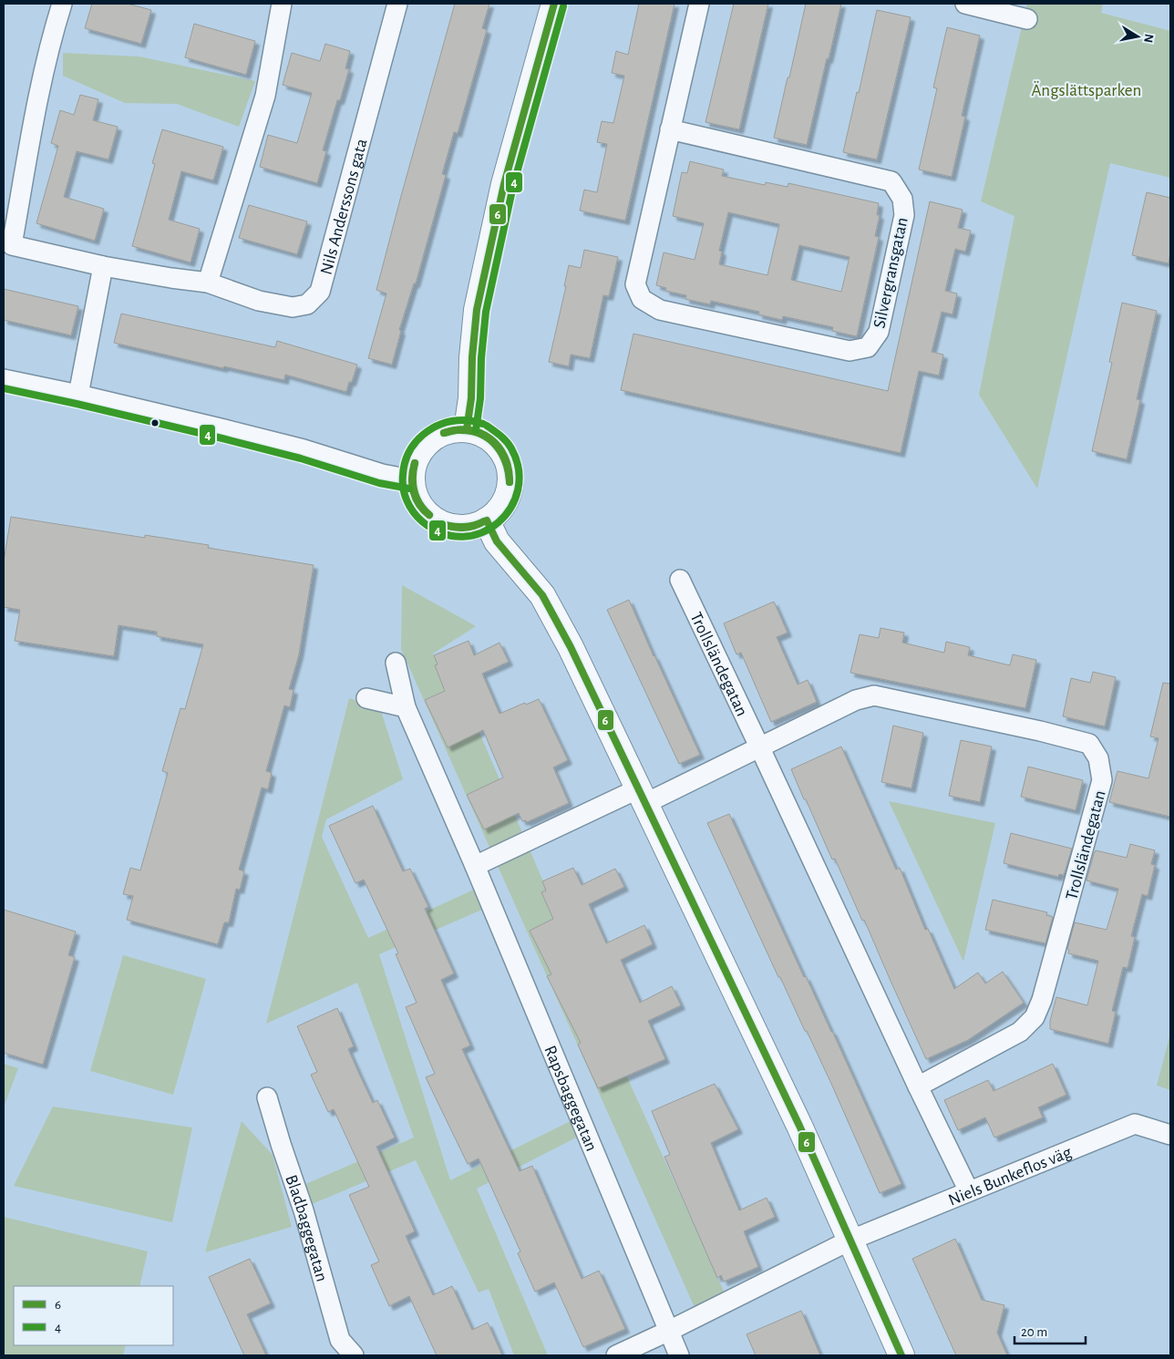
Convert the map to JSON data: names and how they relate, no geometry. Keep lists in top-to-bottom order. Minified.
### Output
{"streets":{"street":["Nils Anderssons gata","Silvergransgatan","Trollsländegatan","Rapsbaggegatan","Niels Bunkeflos väg","Bladbaggegatan"]},"crossings":[["Trollsländegatan","Niels Bunkeflos väg"]],"parks":["Ängslättsparken"],"lines":["transit line 6","transit line 4"],"legend":["6","4"],"scale_bar":"20 m","north":"right"}
